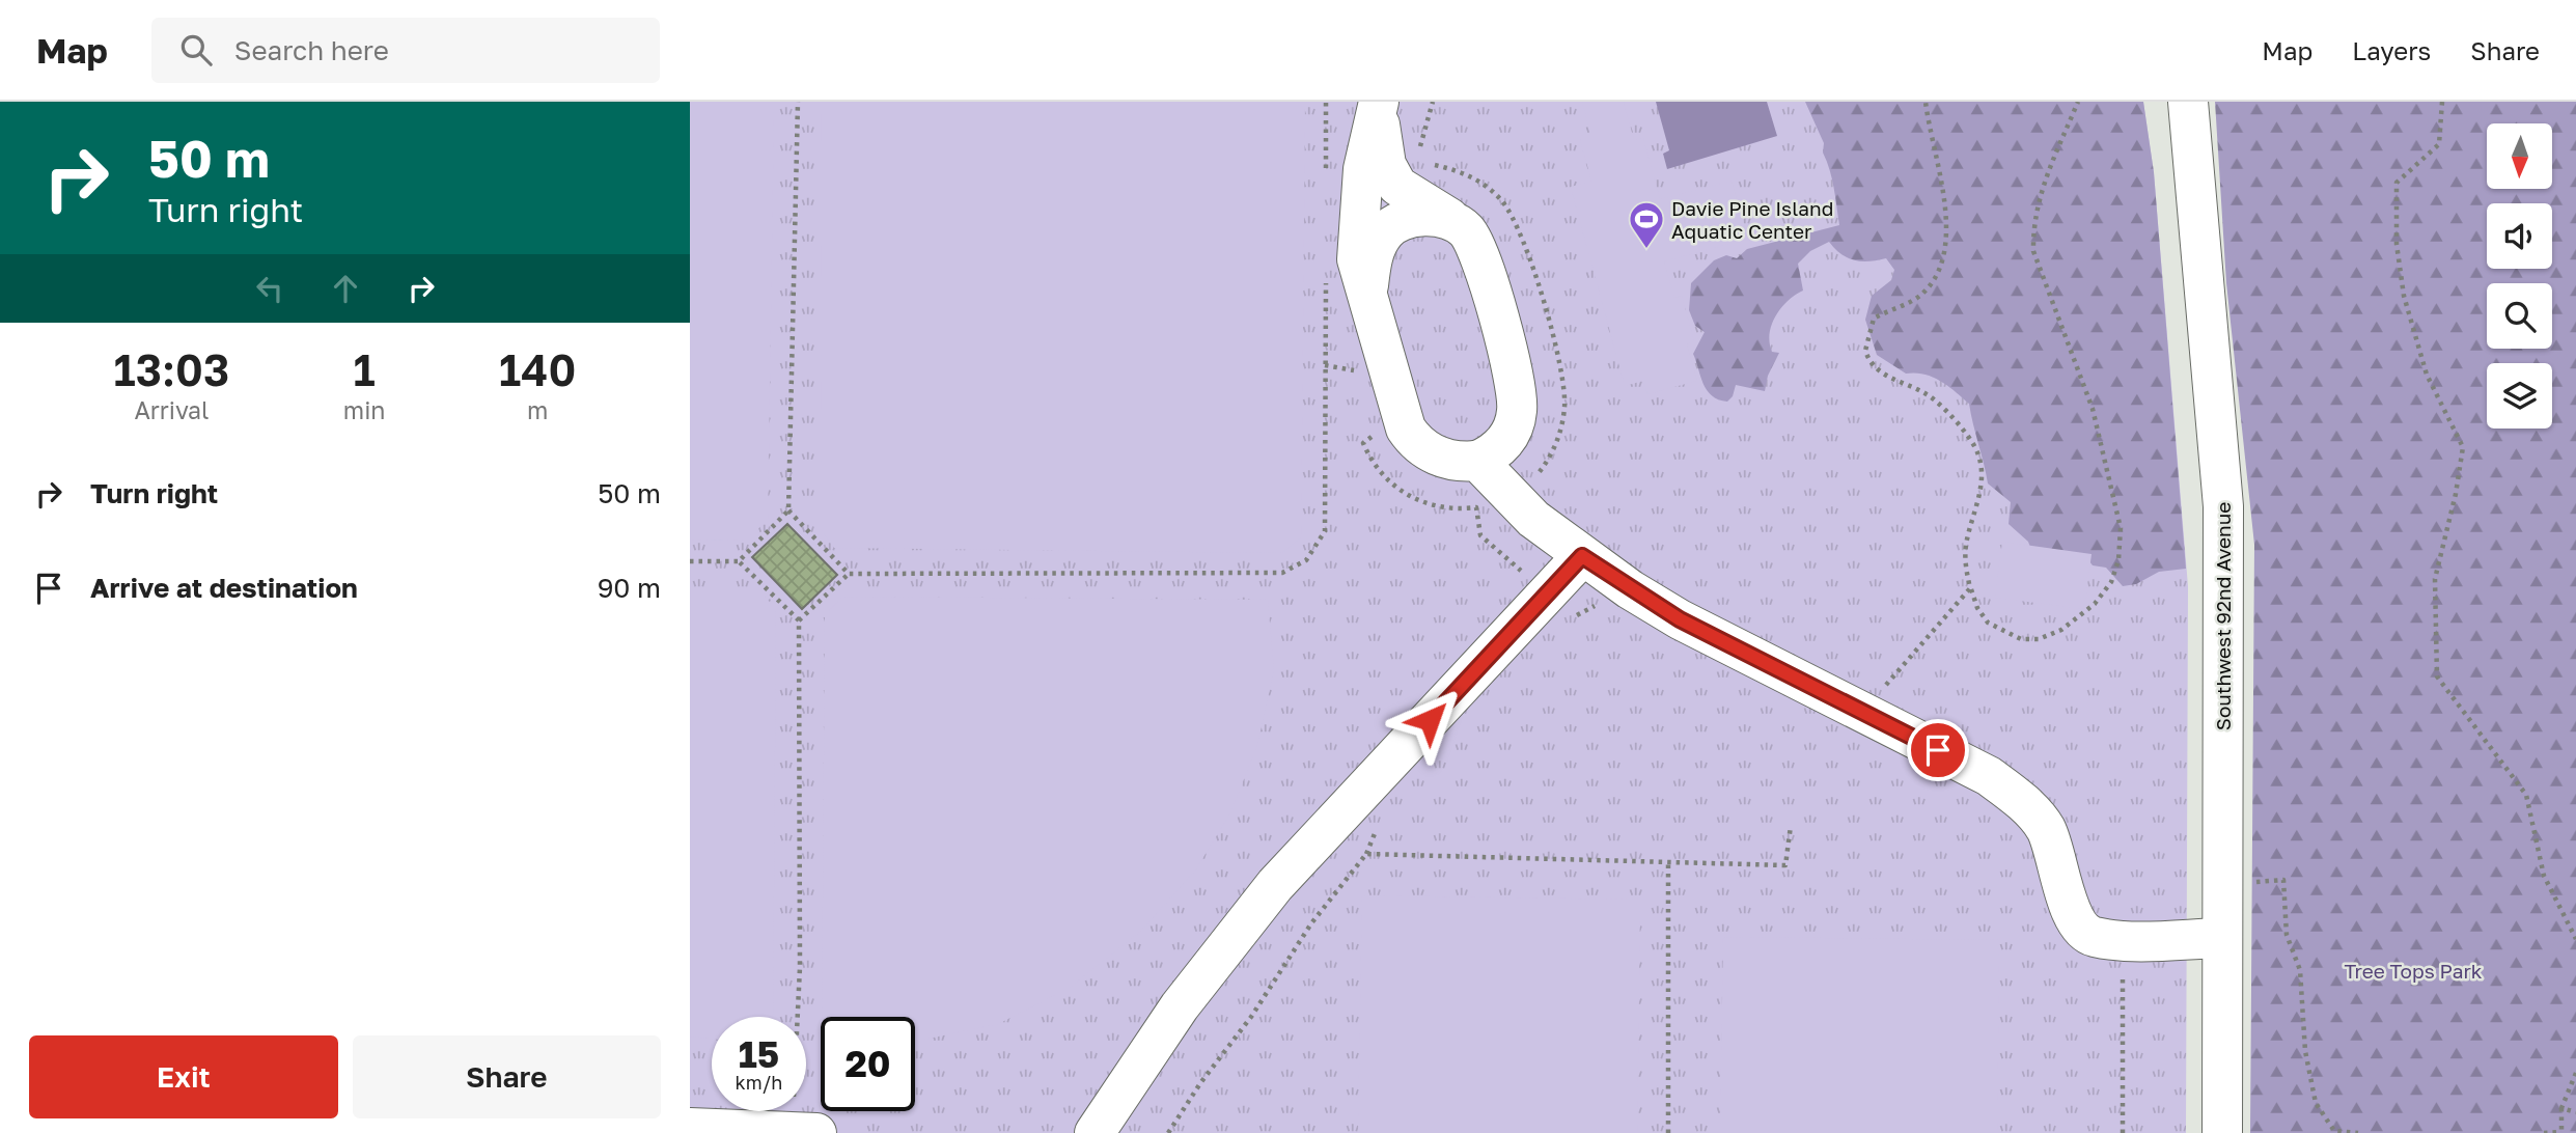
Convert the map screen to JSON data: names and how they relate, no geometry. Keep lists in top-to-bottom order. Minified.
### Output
{"streets":{"street":["Southwest 92nd Avenue"]},"parks":["Tree Tops Park"],"places":{"sports":["Davie Pine Island Aquatic Center"]},"north":"bottom","page":{"header":"Map","search":"Search here","nav":["Map","Layers","Share"],"turn":["50 m","Turn right"],"eta":["13:03","Arrival","1","min","140","m"],"list":[{"name":"Turn right","value":"50 m"},{"name":"Arrive at destination","value":"90 m"}],"speed":"15 km/h","limit":"20","buttons":["Exit","Share"]}}
